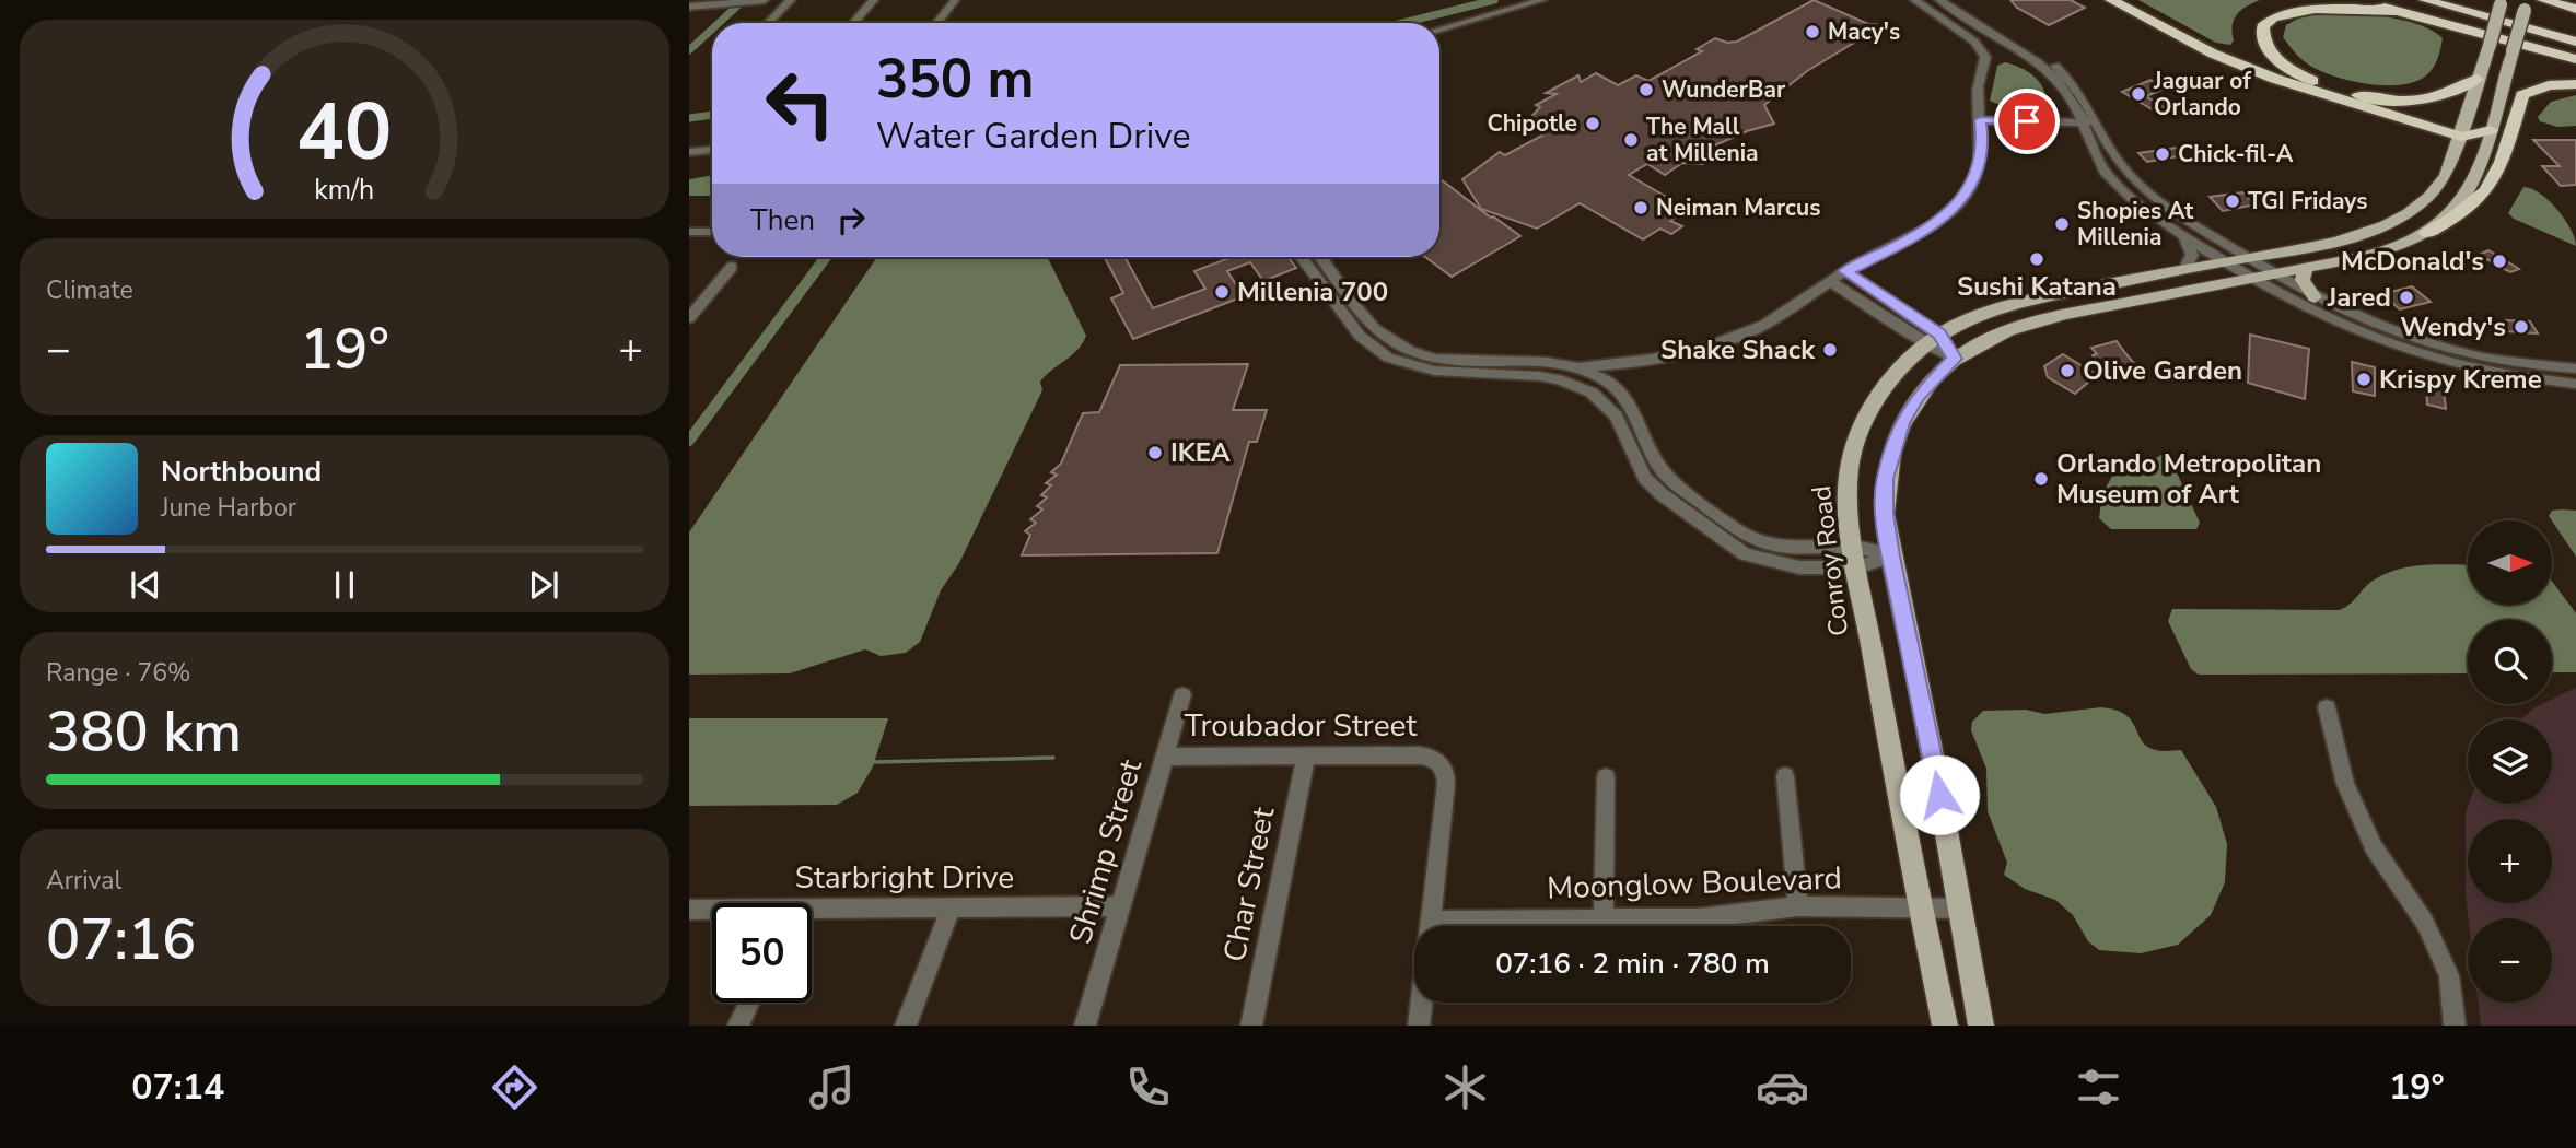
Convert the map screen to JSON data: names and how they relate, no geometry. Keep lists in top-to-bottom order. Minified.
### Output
{"streets":{"main road":["Conroy Road"],"street":["Troubador Street","Shrimp Street","Starbright Drive","Moonglow Boulevard","Char Street"]},"crossings":[["Conroy Road","Moonglow Boulevard"],["Troubador Street","Shrimp Street"],["Troubador Street","Char Street"],["Shrimp Street","Starbright Drive"]],"places":["Macy's","WunderBar","Jaguar of Orlando","Chipotle","The Mall at Millenia","Chick-fil-A","TGI Fridays","Neiman Marcus","Shopies At Millenia","Sushi Katana","McDonald's","Millenia 700","Jared","Wendy's","Shake Shack","Olive Garden","Krispy Kreme","IKEA","Orlando Metropolitan Museum of Art"],"north":"right","page":{"turn":["350 m","Water Garden Drive"],"then":"Then","tile":["Climate",["Range · 76%","380 km"],["Arrival","07:16"]],"heat":["−","19°","+"],"song":["Northbound","June Harbor"],"map_buttons":["+","−"],"limit":"50","trip":"07:16 · 2 min · 780 m","tabs":["07:14","19°"],"gauge":["40","km/h"]}}
